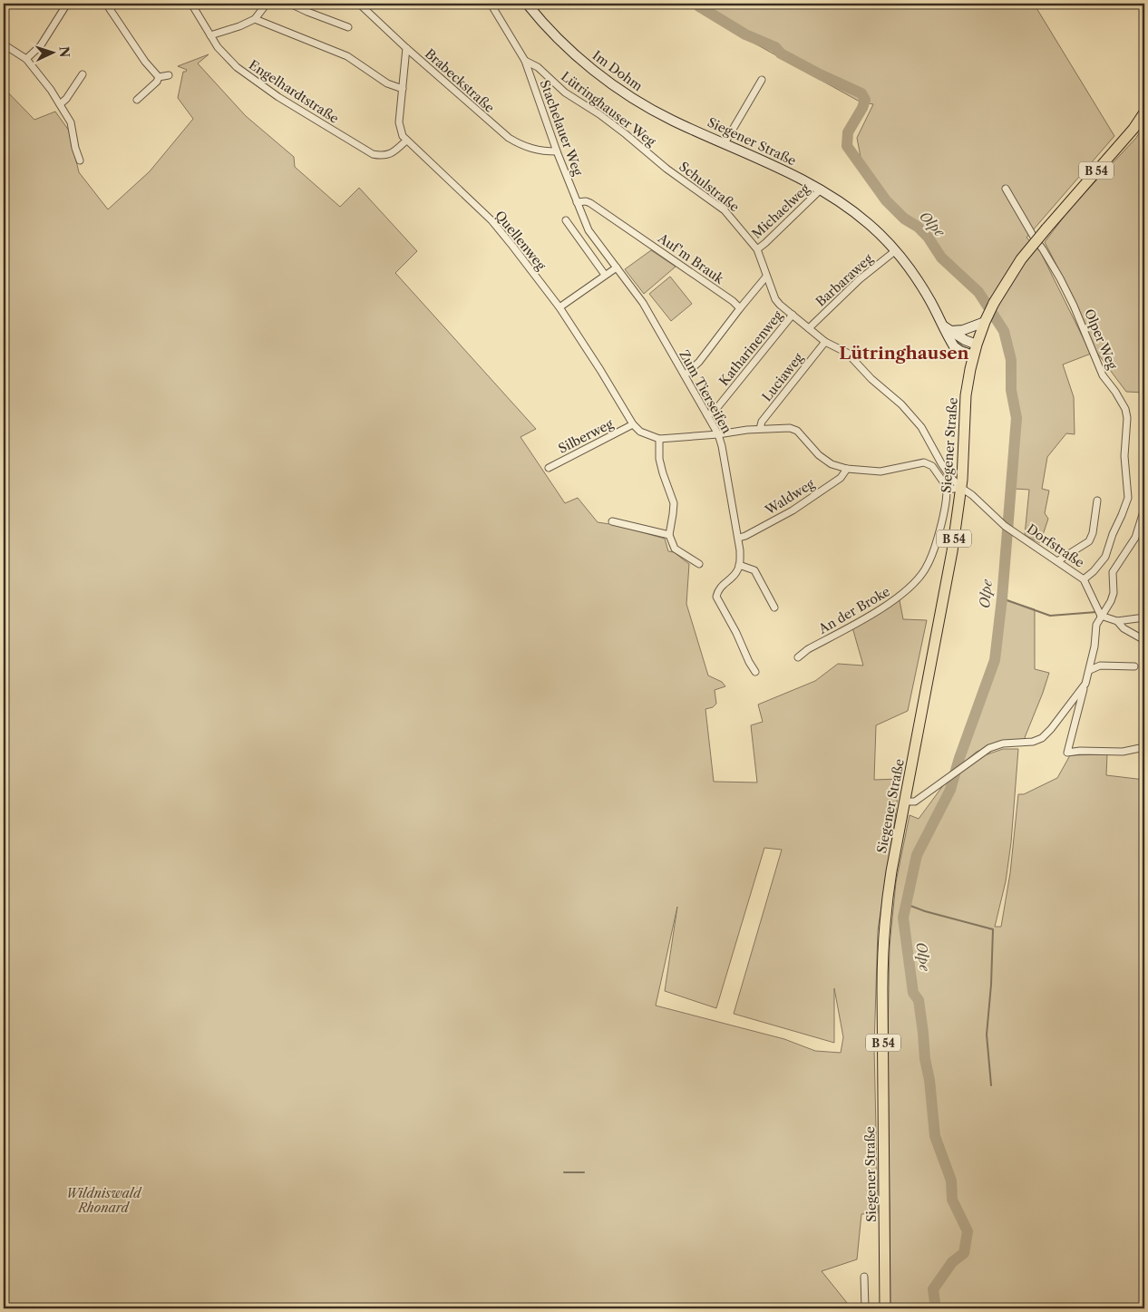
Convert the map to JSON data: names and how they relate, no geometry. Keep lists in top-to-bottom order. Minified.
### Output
{"streets":{"main road":["Siegener Straße","B 54"],"street":["Im Dohm","Brabeckstraße","Engelhardtstraße","Lütringhauser Weg","Stachelauer Weg","Schulstraße","Michaelweg","Quellenweg","Auf'm Brauk","Barbaraweg","Olper Weg","Katharinenweg","Luciaweg","Zum Tierseifen","Silberweg","Waldweg","Dorfstraße","An der Broke"]},"crossings":[["Im Dohm","Siegener Straße"],["Brabeckstraße","Stachelauer Weg"],["Brabeckstraße","Quellenweg"],["Engelhardtstraße","Quellenweg"],["Lütringhauser Weg","Stachelauer Weg"],["Lütringhauser Weg","Schulstraße"],["Stachelauer Weg","Auf'm Brauk"],["Stachelauer Weg","Zum Tierseifen"],["Siegener Straße","B 54"],["Siegener Straße","Schulstraße"],["Siegener Straße","Michaelweg"],["Siegener Straße","Barbaraweg"],["Siegener Straße","Dorfstraße"],["Schulstraße","Michaelweg"],["Schulstraße","Barbaraweg"],["Schulstraße","Katharinenweg"],["Schulstraße","Luciaweg"],["Schulstraße","Dorfstraße"],["Quellenweg","Silberweg"],["Olper Weg","Dorfstraße"],["Katharinenweg","Zum Tierseifen"],["Zum Tierseifen","Waldweg"]],"districts":["Lütringhausen"],"water":["Olpe"],"parks":["Wildniswald Rhonard"],"north":"right"}
